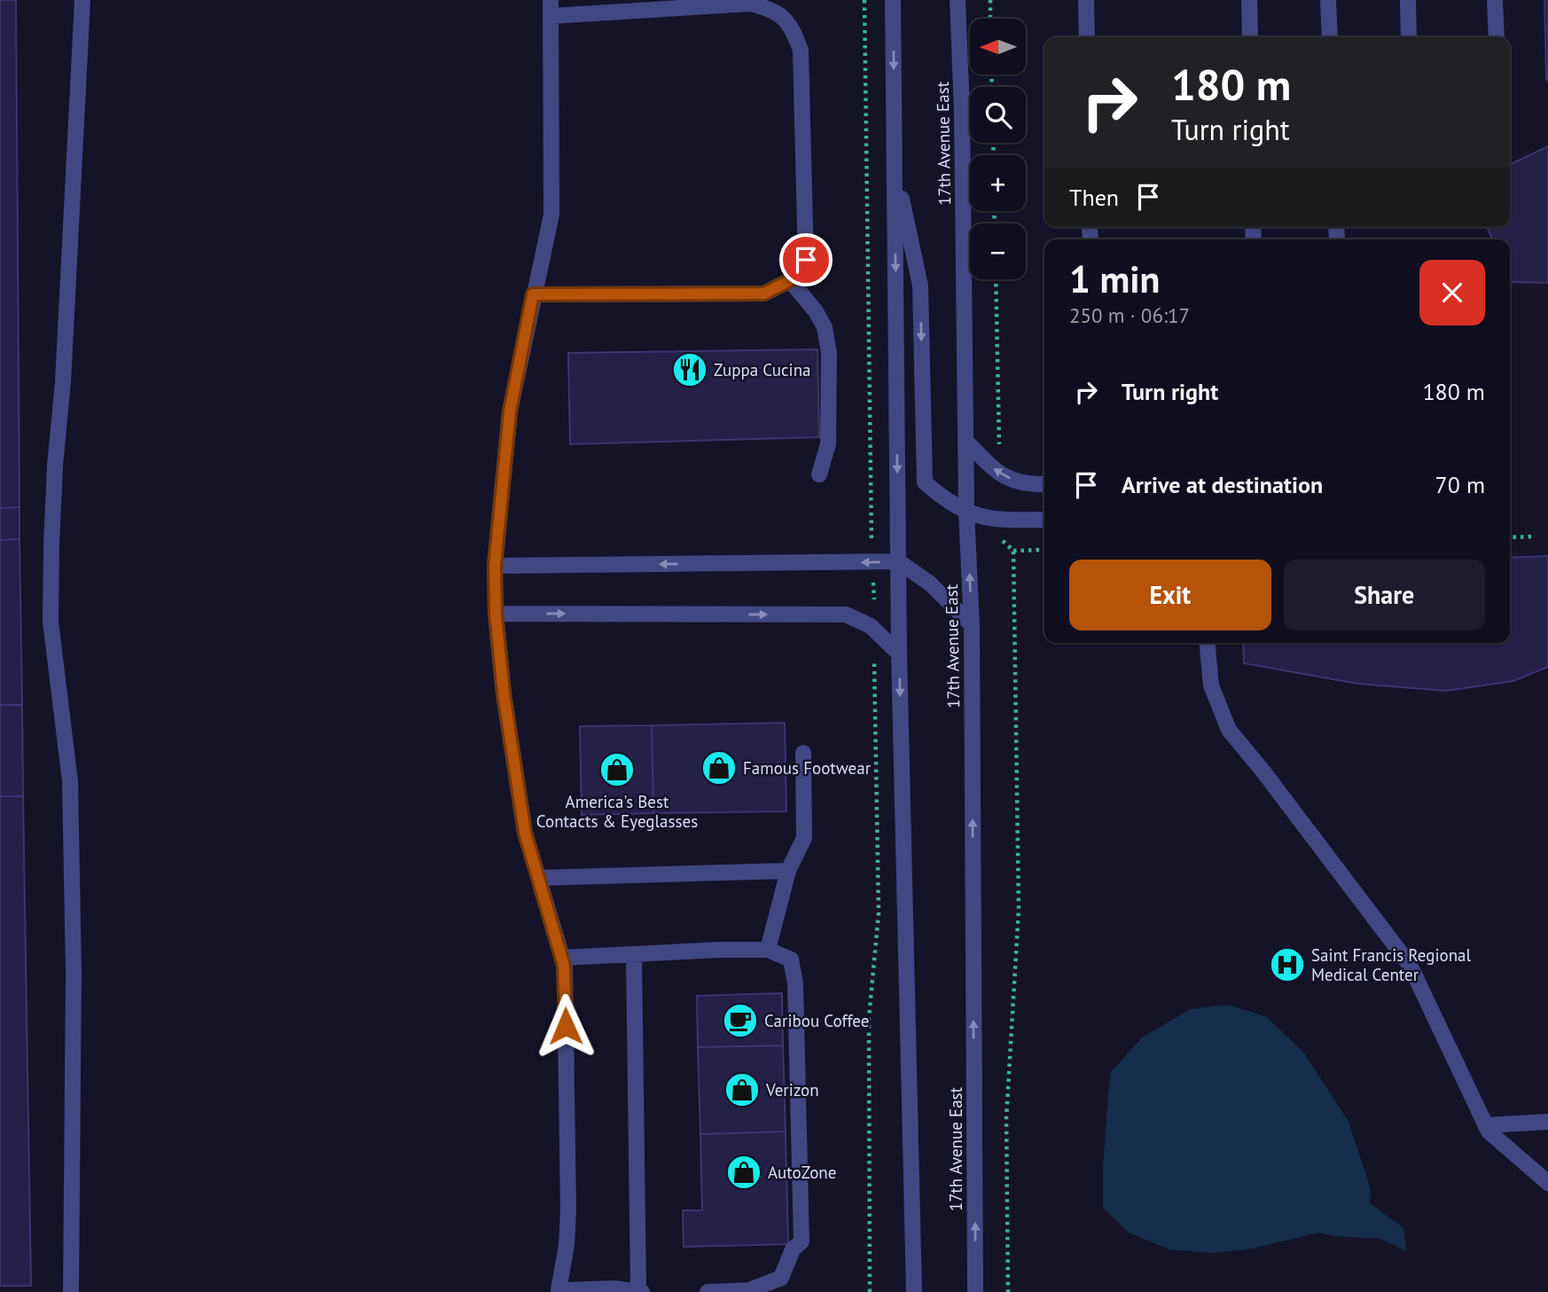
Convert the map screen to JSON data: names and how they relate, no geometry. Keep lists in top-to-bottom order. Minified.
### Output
{"streets":{"street":["17th Avenue East"]},"places":{"restaurant":["Zuppa Cucina"],"shop":["Famous Footwear","America's Best Contacts & Eyeglasses","Verizon","AutoZone"],"hospital":["Saint Francis Regional Medical Center"],"cafe":["Caribou Coffee"]},"north":"left","page":{"map_buttons":["+","−"],"turn":["180 m","Turn right"],"then":"Then","heading":["1 min","250 m · 06:17"],"list":[{"name":"Turn right","value":"180 m"},{"name":"Arrive at destination","value":"70 m"}],"buttons":["Exit","Share"]}}
